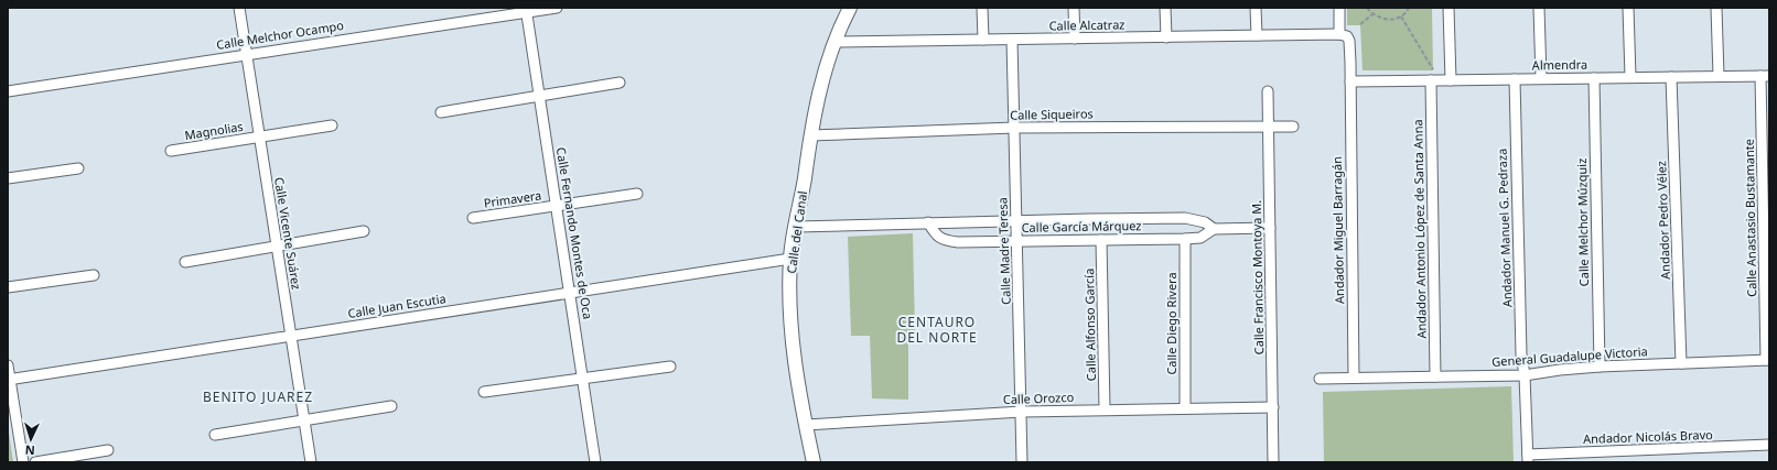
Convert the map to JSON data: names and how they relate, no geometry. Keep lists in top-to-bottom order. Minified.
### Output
{"streets":{"street":["Calle Alcatraz","Calle Melchor Ocampo","Almendra","Calle Siqueiros","Magnolias","Primavera","Calle Anastasio Bustamante","Andador Pedro Vélez","Calle Melchor Múzquiz","Calle García Márquez","Andador Manuel G. Pedraza","Andador Antonio López de Santa Anna","Andador Miguel Barragán","Calle del Canal","Calle Vicente Suárez","Calle Fernando Montes de Oca","Calle Madre Teresa","Calle Francisco Montoya M.","Calle Juan Escutia","Calle Diego Rivera","Calle Alfonso García","General Guadalupe Victoria","Calle Orozco","Andador Nicolás Bravo"]},"crossings":[["Calle Alcatraz","Andador Miguel Barragán"],["Calle Alcatraz","Calle del Canal"],["Calle Alcatraz","Calle Madre Teresa"],["Calle Melchor Ocampo","Calle Vicente Suárez"],["Calle Melchor Ocampo","Calle Fernando Montes de Oca"],["Almendra","Calle Anastasio Bustamante"],["Almendra","Andador Pedro Vélez"],["Almendra","Calle Melchor Múzquiz"],["Almendra","Andador Manuel G. Pedraza"],["Almendra","Andador Antonio López de Santa Anna"],["Almendra","Andador Miguel Barragán"],["Calle Siqueiros","Calle del Canal"],["Calle Siqueiros","Calle Madre Teresa"],["Calle Siqueiros","Calle Francisco Montoya M."],["Magnolias","Calle Vicente Suárez"],["Primavera","Calle Fernando Montes de Oca"],["Calle Anastasio Bustamante","General Guadalupe Victoria"],["Andador Pedro Vélez","General Guadalupe Victoria"],["Calle Melchor Múzquiz","General Guadalupe Victoria"],["Calle García Márquez","Calle del Canal"],["Calle García Márquez","Calle Madre Teresa"],["Calle García Márquez","Calle Francisco Montoya M."],["Calle García Márquez","Calle Diego Rivera"],["Calle García Márquez","Calle Alfonso García"],["Andador Manuel G. Pedraza","General Guadalupe Victoria"],["Andador Manuel G. Pedraza","Andador Nicolás Bravo"],["Andador Antonio López de Santa Anna","General Guadalupe Victoria"],["Andador Miguel Barragán","General Guadalupe Victoria"],["Calle del Canal","Calle Juan Escutia"],["Calle del Canal","Calle Orozco"],["Calle Vicente Suárez","Calle Juan Escutia"],["Calle Fernando Montes de Oca","Calle Juan Escutia"],["Calle Madre Teresa","Calle Orozco"],["Calle Francisco Montoya M.","Calle Orozco"],["Calle Diego Rivera","Calle Orozco"],["Calle Alfonso García","Calle Orozco"]],"districts":["CENTAURO DEL NORTE","BENITO JUAREZ"],"north":"bottom"}
